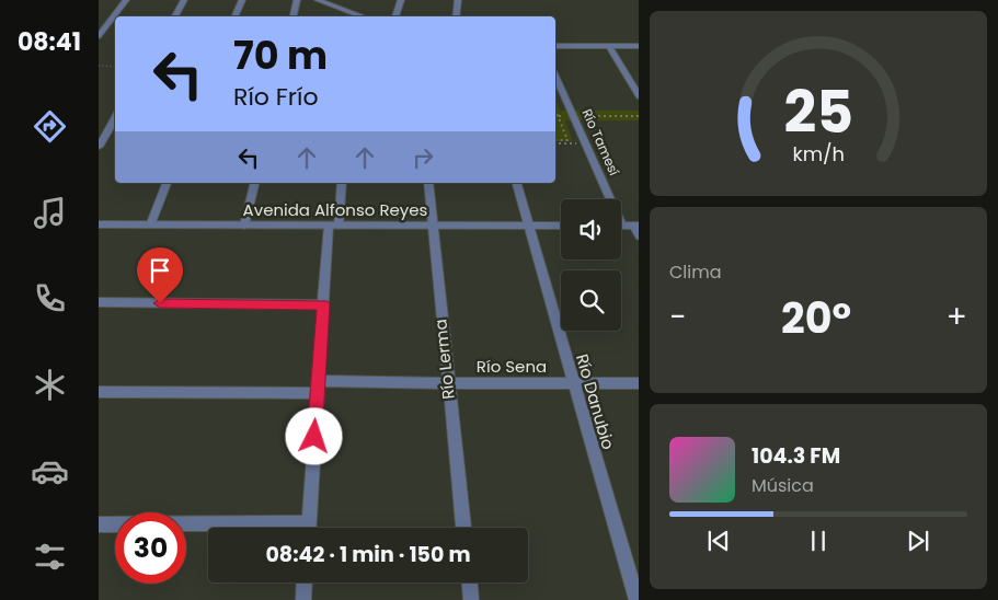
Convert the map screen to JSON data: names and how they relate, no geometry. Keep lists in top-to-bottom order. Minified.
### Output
{"streets":{"street":["Río Tamesí","Avenida Alfonso Reyes","Río Lerma","Río Sena","Río Danubio"]},"crossings":[["Avenida Alfonso Reyes","Río Lerma"],["Avenida Alfonso Reyes","Río Danubio"],["Río Lerma","Río Sena"],["Río Sena","Río Danubio"]],"page":{"tabs":"08:41","turn":["70 m","Río Frío"],"tile":"Clima","heat":["−","20°","+"],"song":["104.3 FM","Música"],"limit":"30","trip":"08:42 · 1 min · 150 m","gauge":["25","km/h"]}}
